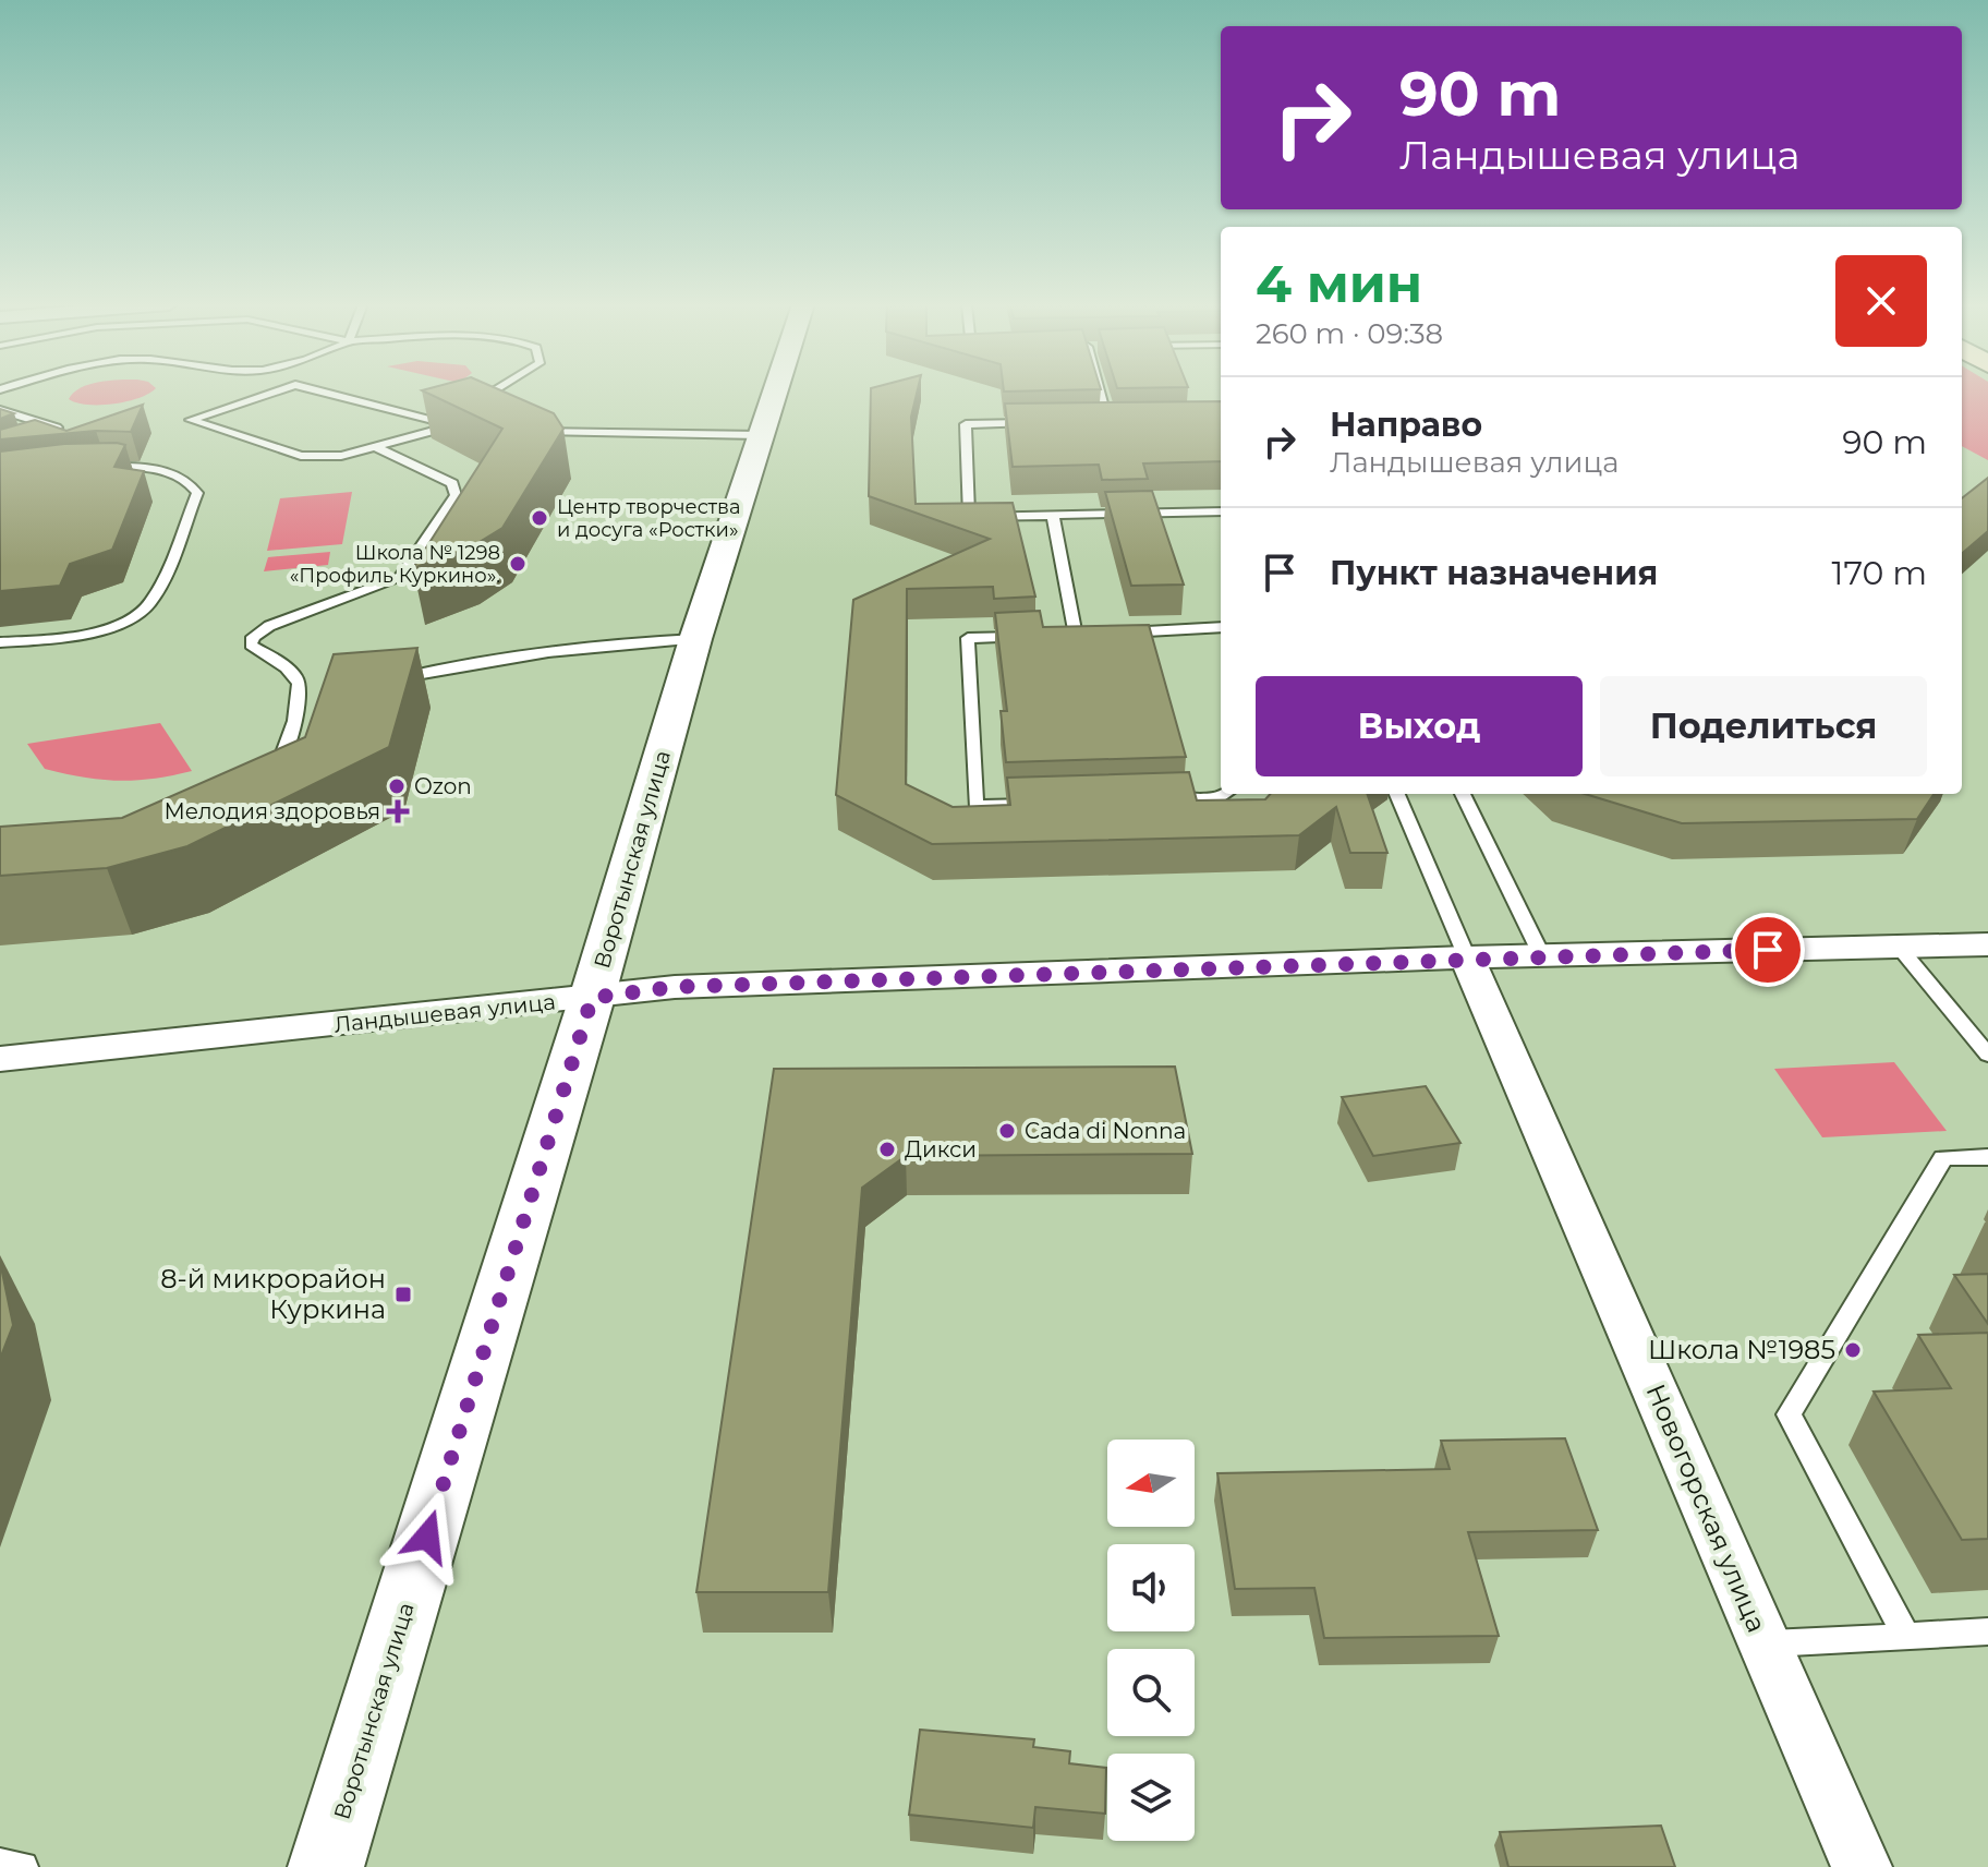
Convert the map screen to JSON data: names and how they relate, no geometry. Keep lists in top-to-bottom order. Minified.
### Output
{"streets":{"street":["Воротынская улица","Ландышевая улица","Новогорская улица"]},"crossings":[["Воротынская улица","Ландышевая улица"],["Ландышевая улица","Новогорская улица"]],"places":{"other":["Центр творчества и досуга «Ростки»","Школа № 1298 «Профиль Куркино».","Ozon","Cada di Nonna","Дикси","Школа №1985"],"health":["Мелодия здоровья"],"transit":["8-й микрорайон Куркина"]},"north":"left","page":{"turn":["90 m","Ландышевая улица"],"heading":["4 мин","260 m · 09:38"],"list":[{"name":"Направо","note":"Ландышевая улица","value":"90 m"},{"name":"Пункт назначения","value":"170 m"}],"buttons":["Выход","Поделиться"]}}
